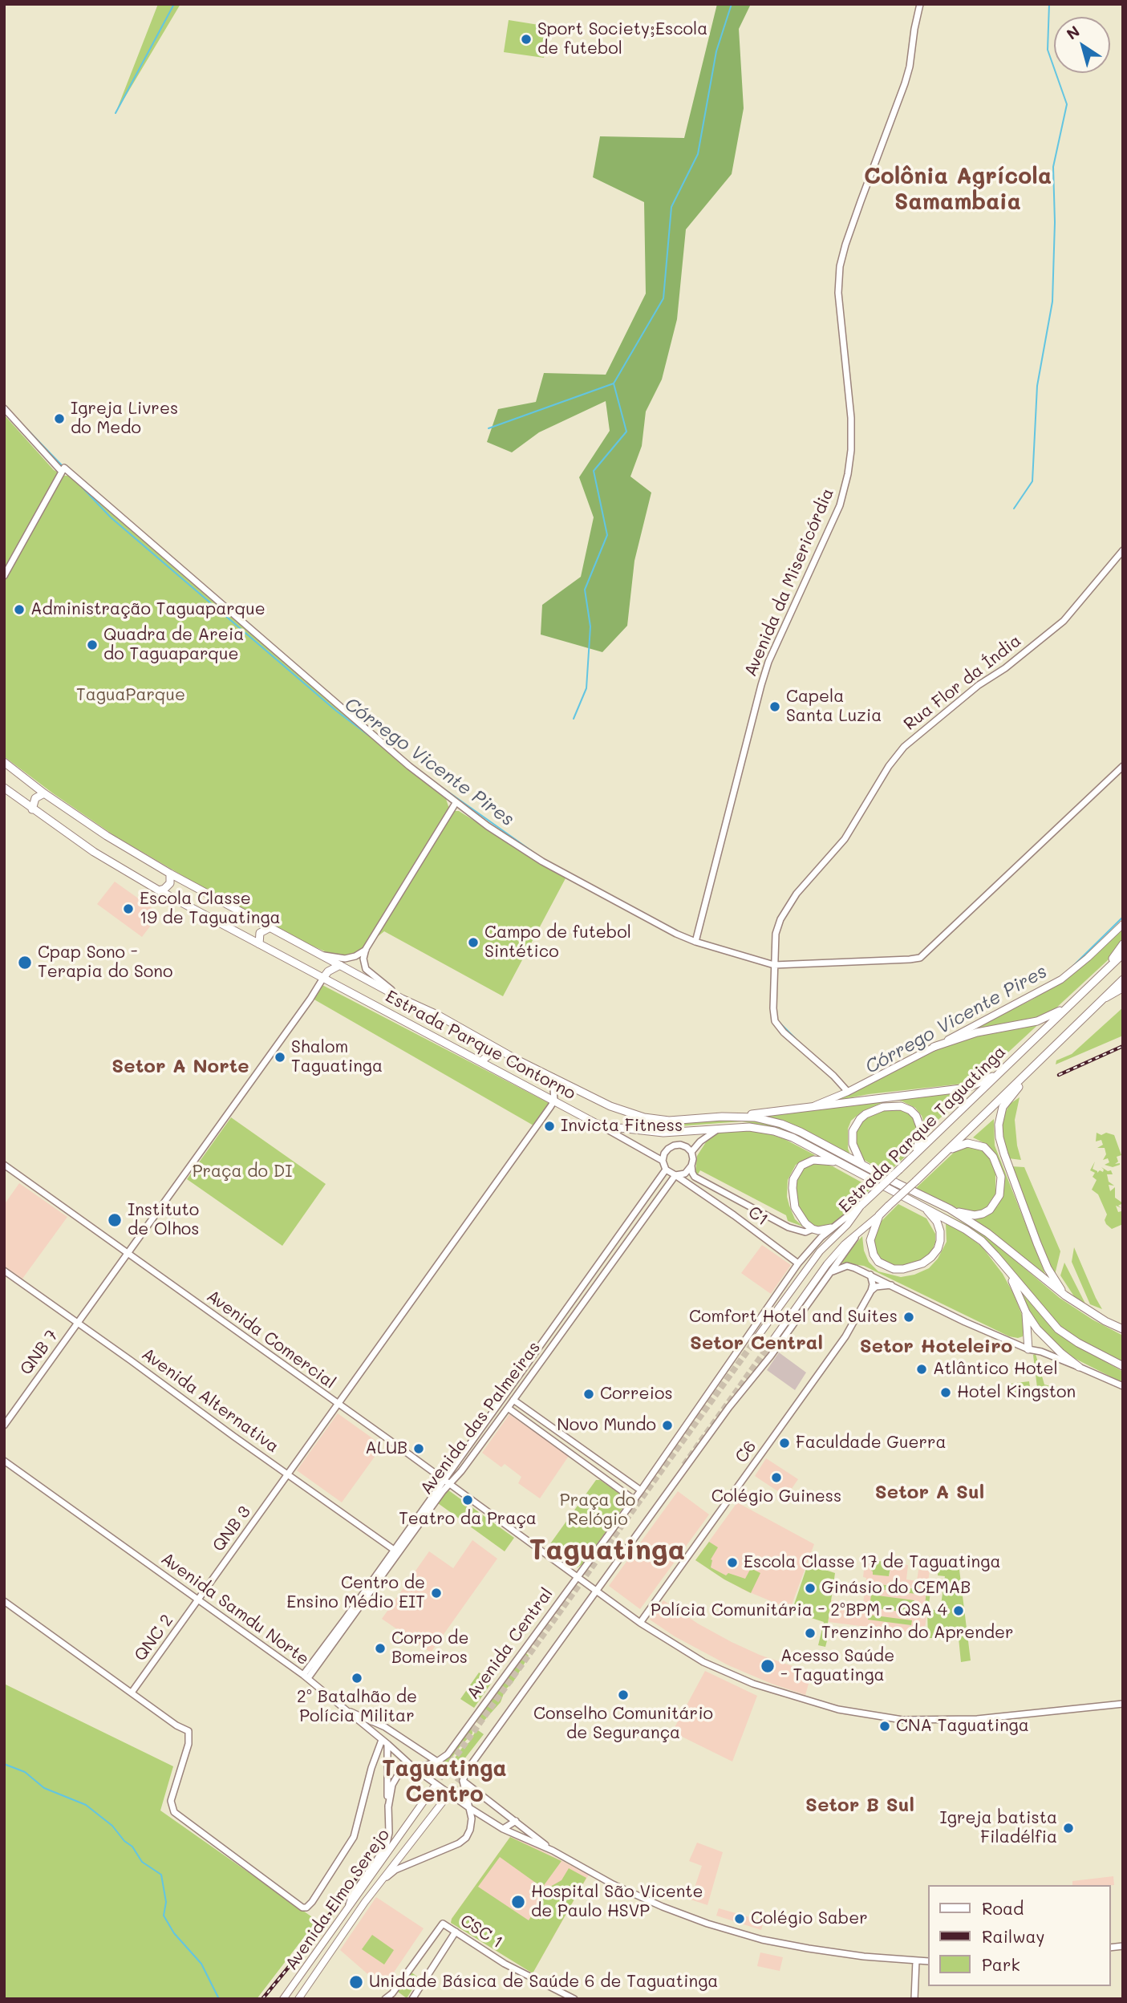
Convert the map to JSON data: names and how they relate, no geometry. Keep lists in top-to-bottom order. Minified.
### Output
{"streets":{"highway":["Estrada Parque Contorno","Estrada Parque Taguatinga"],"main road":["Avenida Elmo Serejo"],"street":["Avenida da Misericórdia","Rua Flor da Índia","C1","Avenida Comercial","QNB 7","Avenida Alternativa","Avenida das Palmeiras","C6","QNB 3","Avenida Samdu Norte","QNC 2","Avenida Central","CSC 1"]},"crossings":[["Estrada Parque Contorno","QNB 7"],["Estrada Parque Contorno","QNB 3"],["Estrada Parque Taguatinga","Avenida Central"],["C1","Avenida das Palmeiras"],["C1","Avenida Central"],["Avenida Comercial","QNB 7"],["Avenida Comercial","Avenida das Palmeiras"],["Avenida Comercial","QNB 3"],["Avenida Comercial","Avenida Central"],["QNB 7","Avenida Alternativa"],["Avenida Alternativa","Avenida das Palmeiras"],["Avenida Alternativa","QNB 3"],["Avenida das Palmeiras","Avenida Samdu Norte"],["QNB 3","Avenida Samdu Norte"],["QNB 3","QNC 2"],["Avenida Samdu Norte","QNC 2"],["Avenida Samdu Norte","Avenida Central"]],"districts":["Colônia Agrícola Samambaia","Setor A Norte","Setor Central","Setor Hoteleiro","Setor A Sul","Taguatinga","Taguatinga Centro","Setor B Sul"],"water":["Córrego Vicente Pires"],"parks":["TaguaParque","Praça do DI","Praça do Relógio"],"places":["Sport Society;Escola de futebol","Igreja Livres do Medo","Administração Taguaparque","Quadra de Areia do Taguaparque","Capela Santa Luzia","Escola Classe 19 de Taguatinga","Campo de futebol Sintético","Cpap Sono - Terapia do Sono","Shalom Taguatinga","Invicta Fitness","Instituto de Olhos","Comfort Hotel and Suites","Atlântico Hotel","Hotel Kingston","Correios","Novo Mundo","Faculdade Guerra","ALUB","Colégio Guiness","Teatro da Praça","Escola Classe 17 de Taguatinga","Ginásio do CEMAB","Centro de Ensino Médio EIT","Polícia Comunitária - 2ºBPM - QSA 4","Trenzinho do Aprender","Corpo de Bomeiros","Acesso Saúde - Taguatinga","2º Batalhão de Polícia Militar","Conselho Comunitário de Segurança","CNA Taguatinga","Igreja batista Filadélfia","Hospital São Vicente de Paulo HSVP","Colégio Saber","Unidade Básica de Saúde 6 de Taguatinga"],"legend":["Road","Railway","Park"],"north":"top left"}
